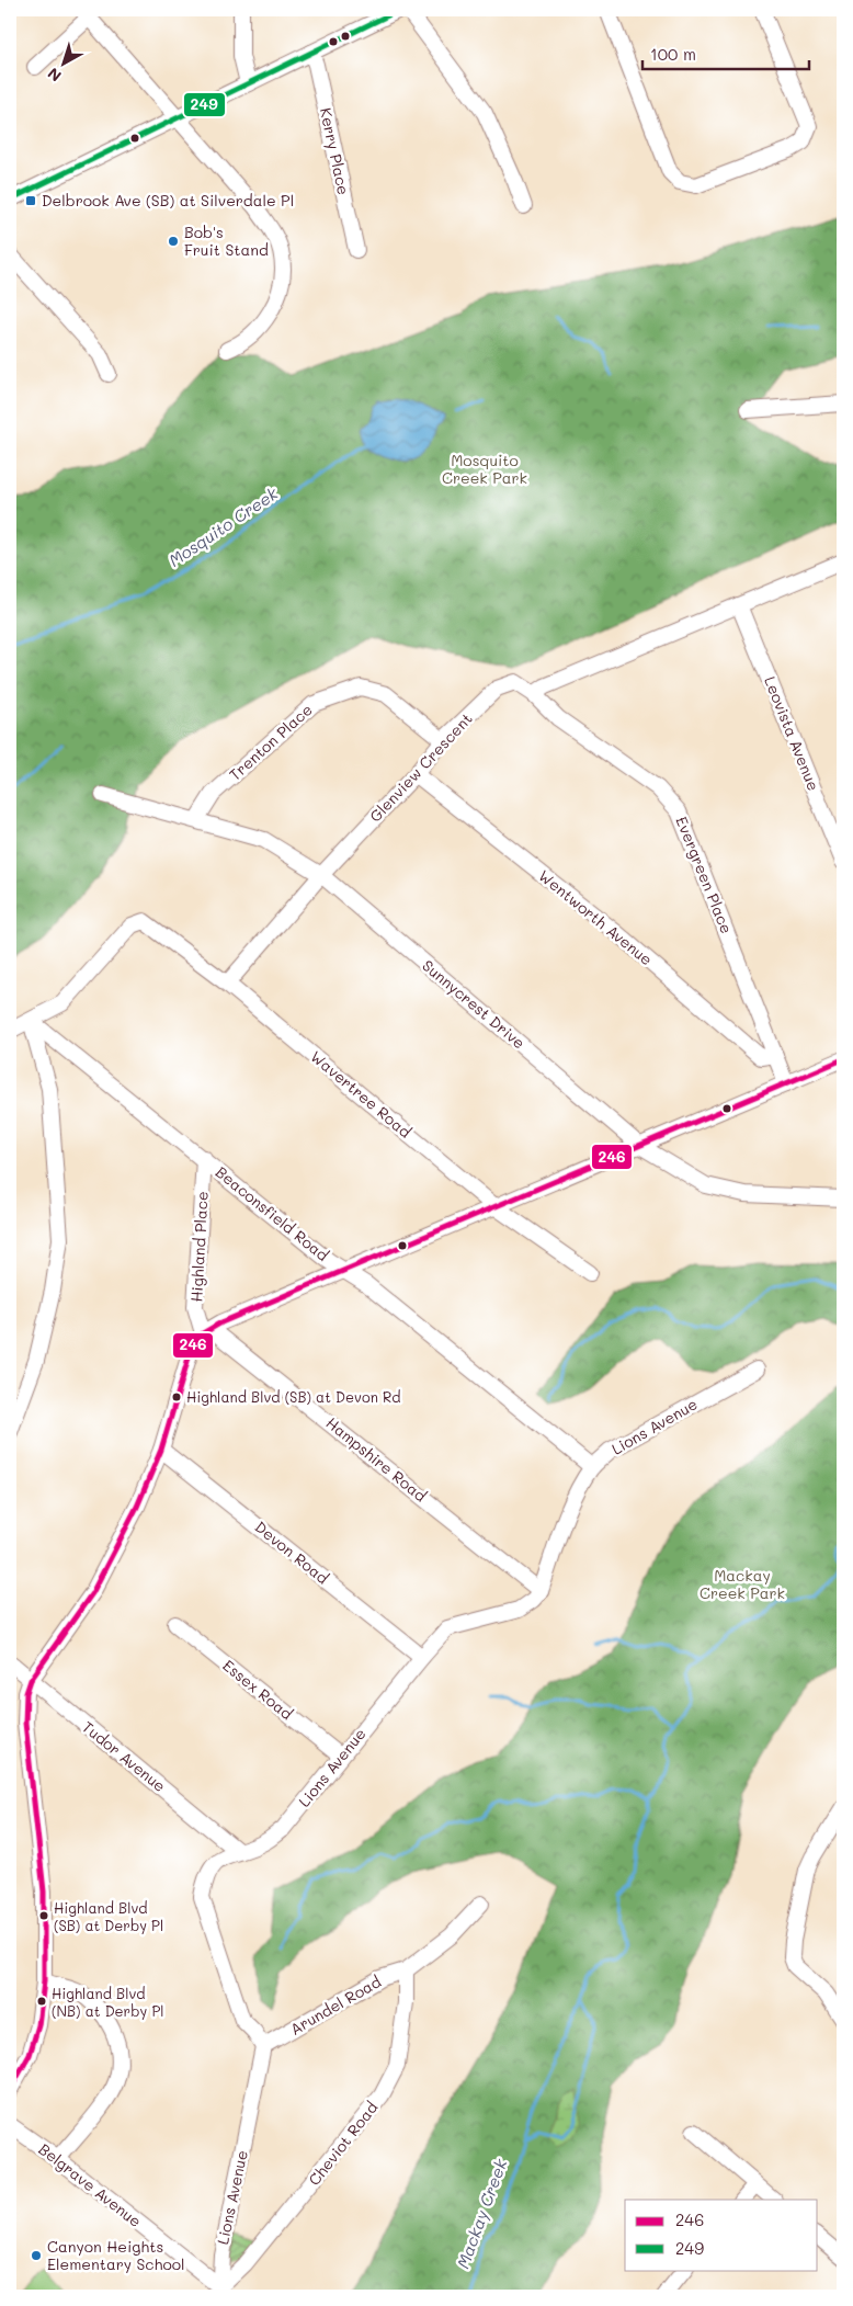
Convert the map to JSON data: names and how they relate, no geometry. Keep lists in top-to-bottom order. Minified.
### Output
{"streets":{"street":["Kerry Place","Leovista Avenue","Trenton Place","Glenview Crescent","Evergreen Place","Wentworth Avenue","Sunnycrest Drive","Wavertree Road","Beaconsfield Road","Highland Place","Lions Avenue","Hampshire Road","Devon Road","Essex Road","Tudor Avenue","Arundel Road","Cheviot Road","Belgrave Avenue"]},"crossings":[["Trenton Place","Glenview Crescent"],["Trenton Place","Sunnycrest Drive"],["Glenview Crescent","Evergreen Place"],["Glenview Crescent","Wentworth Avenue"],["Glenview Crescent","Sunnycrest Drive"],["Glenview Crescent","Wavertree Road"],["Evergreen Place","Wentworth Avenue"],["Wavertree Road","Beaconsfield Road"],["Beaconsfield Road","Highland Place"],["Beaconsfield Road","Lions Avenue"],["Highland Place","Hampshire Road"],["Lions Avenue","Hampshire Road"],["Lions Avenue","Devon Road"],["Lions Avenue","Essex Road"],["Lions Avenue","Tudor Avenue"],["Lions Avenue","Arundel Road"],["Lions Avenue","Cheviot Road"],["Lions Avenue","Belgrave Avenue"],["Arundel Road","Cheviot Road"],["Cheviot Road","Belgrave Avenue"]],"water":["Mosquito Creek","Mackay Creek"],"parks":["Mosquito Creek Park","Mackay Creek Park"],"places":{"transit":["Delbrook Ave (SB) at Silverdale Pl"],"other":["Bob's Fruit Stand","Highland Blvd (SB) at Devon Rd","Highland Blvd (SB) at Derby Pl","Highland Blvd (NB) at Derby Pl","Canyon Heights Elementary School"]},"lines":["transit line 249","transit line 246"],"legend":["246","249"],"scale_bar":"100 m","north":"bottom left"}
